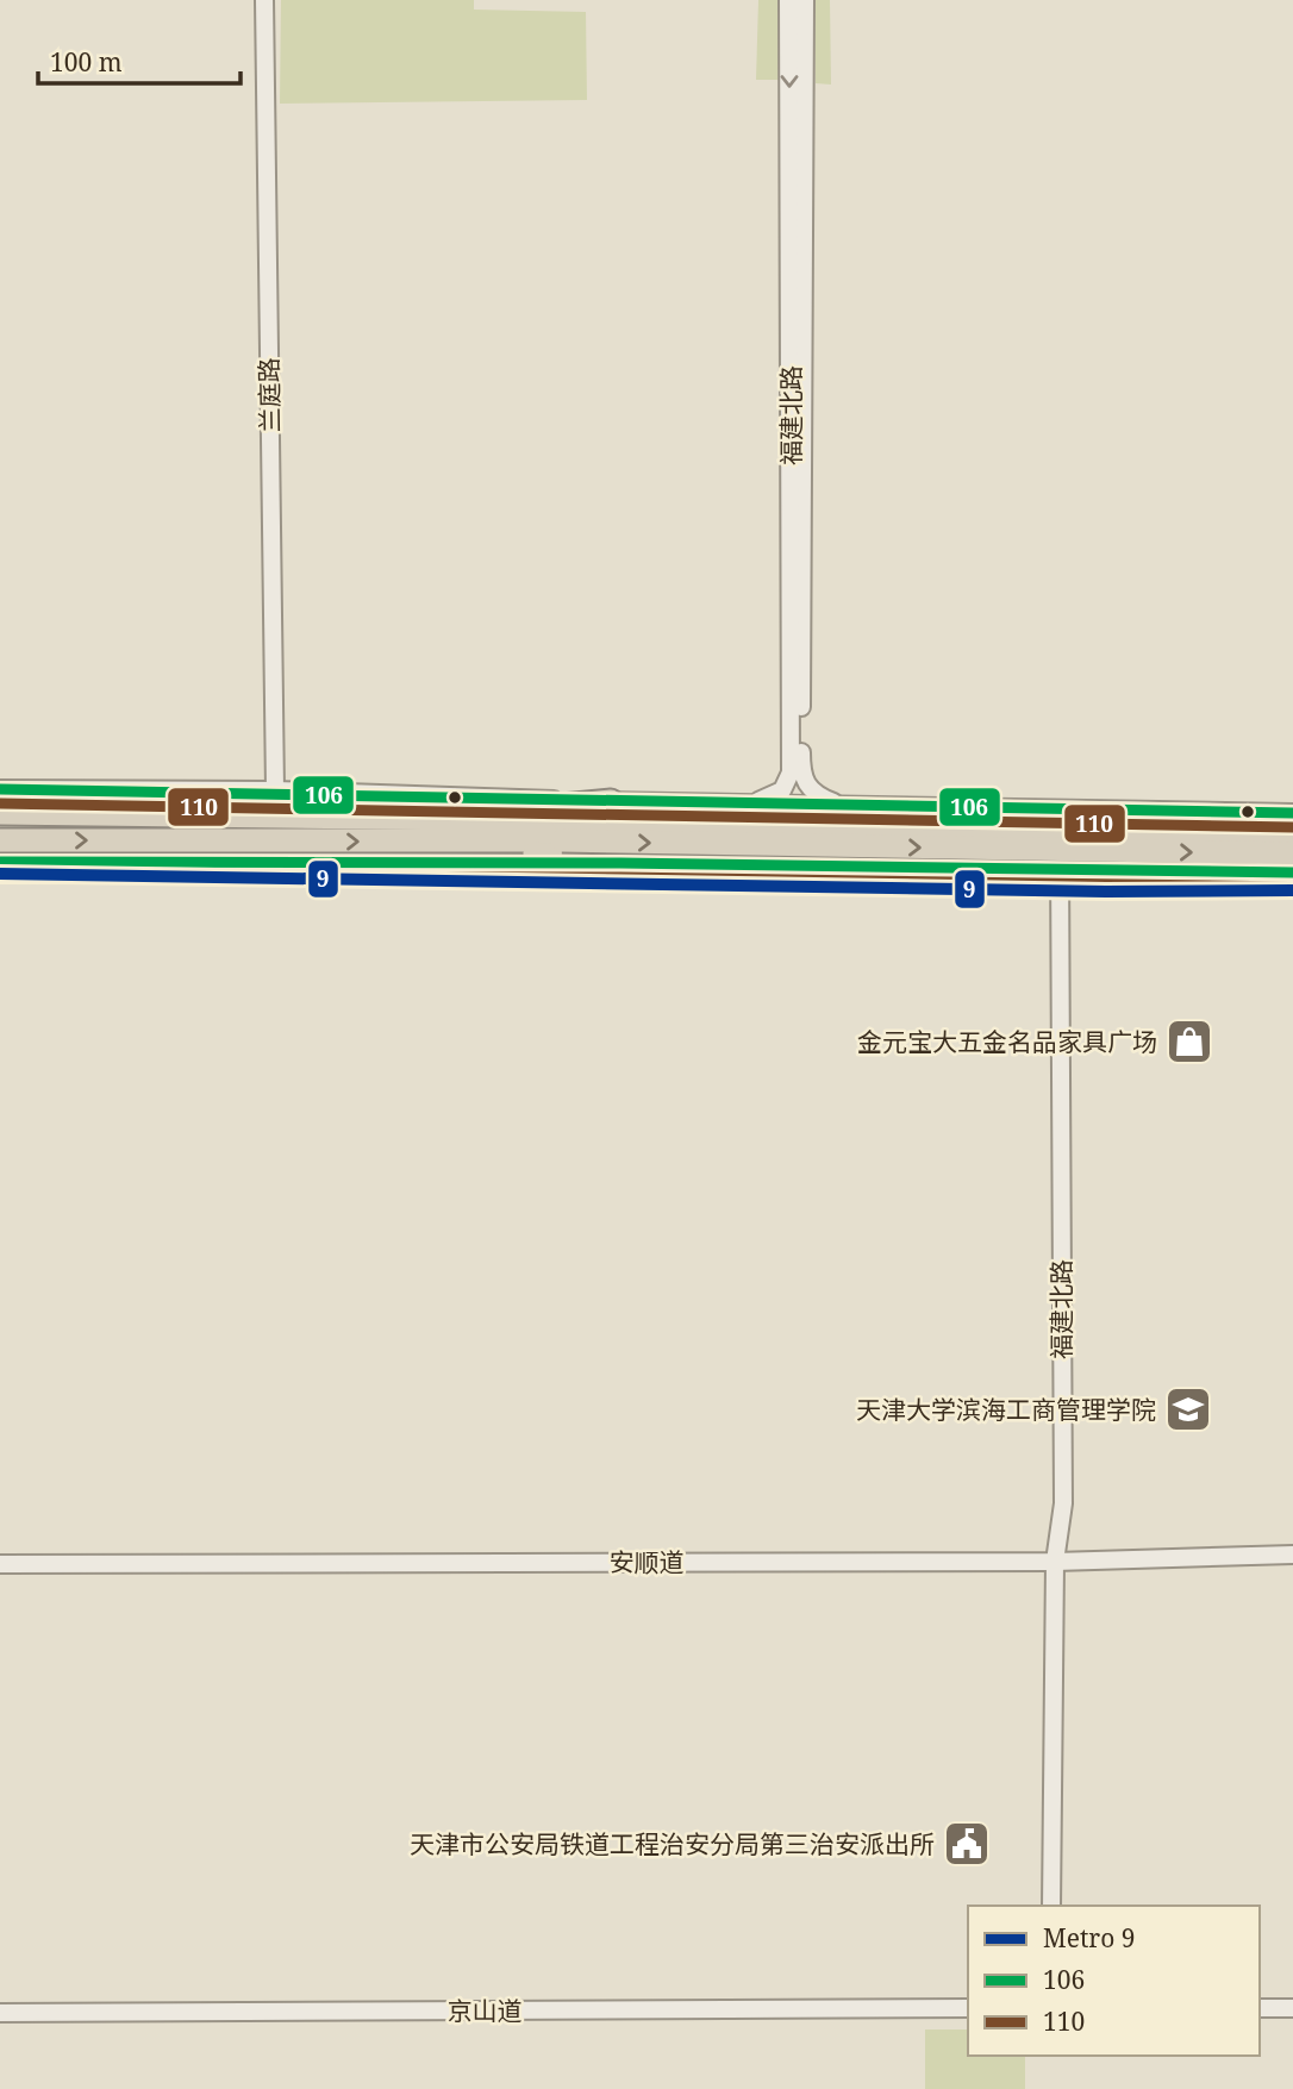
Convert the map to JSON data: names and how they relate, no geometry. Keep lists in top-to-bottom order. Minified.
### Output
{"streets":{"street":["兰庭路","福建北路","安顺道","京山道"]},"crossings":[["福建北路","安顺道"]],"places":{"shop":["金元宝大五金名品家具广场"],"school or university":["天津大学滨海工商管理学院"],"public building":["天津市公安局铁道工程治安分局第三治安派出所"]},"lines":["transit line 106","transit line 110","metro line 9"],"legend":["Metro 9","106","110"],"scale_bar":"100 m"}
